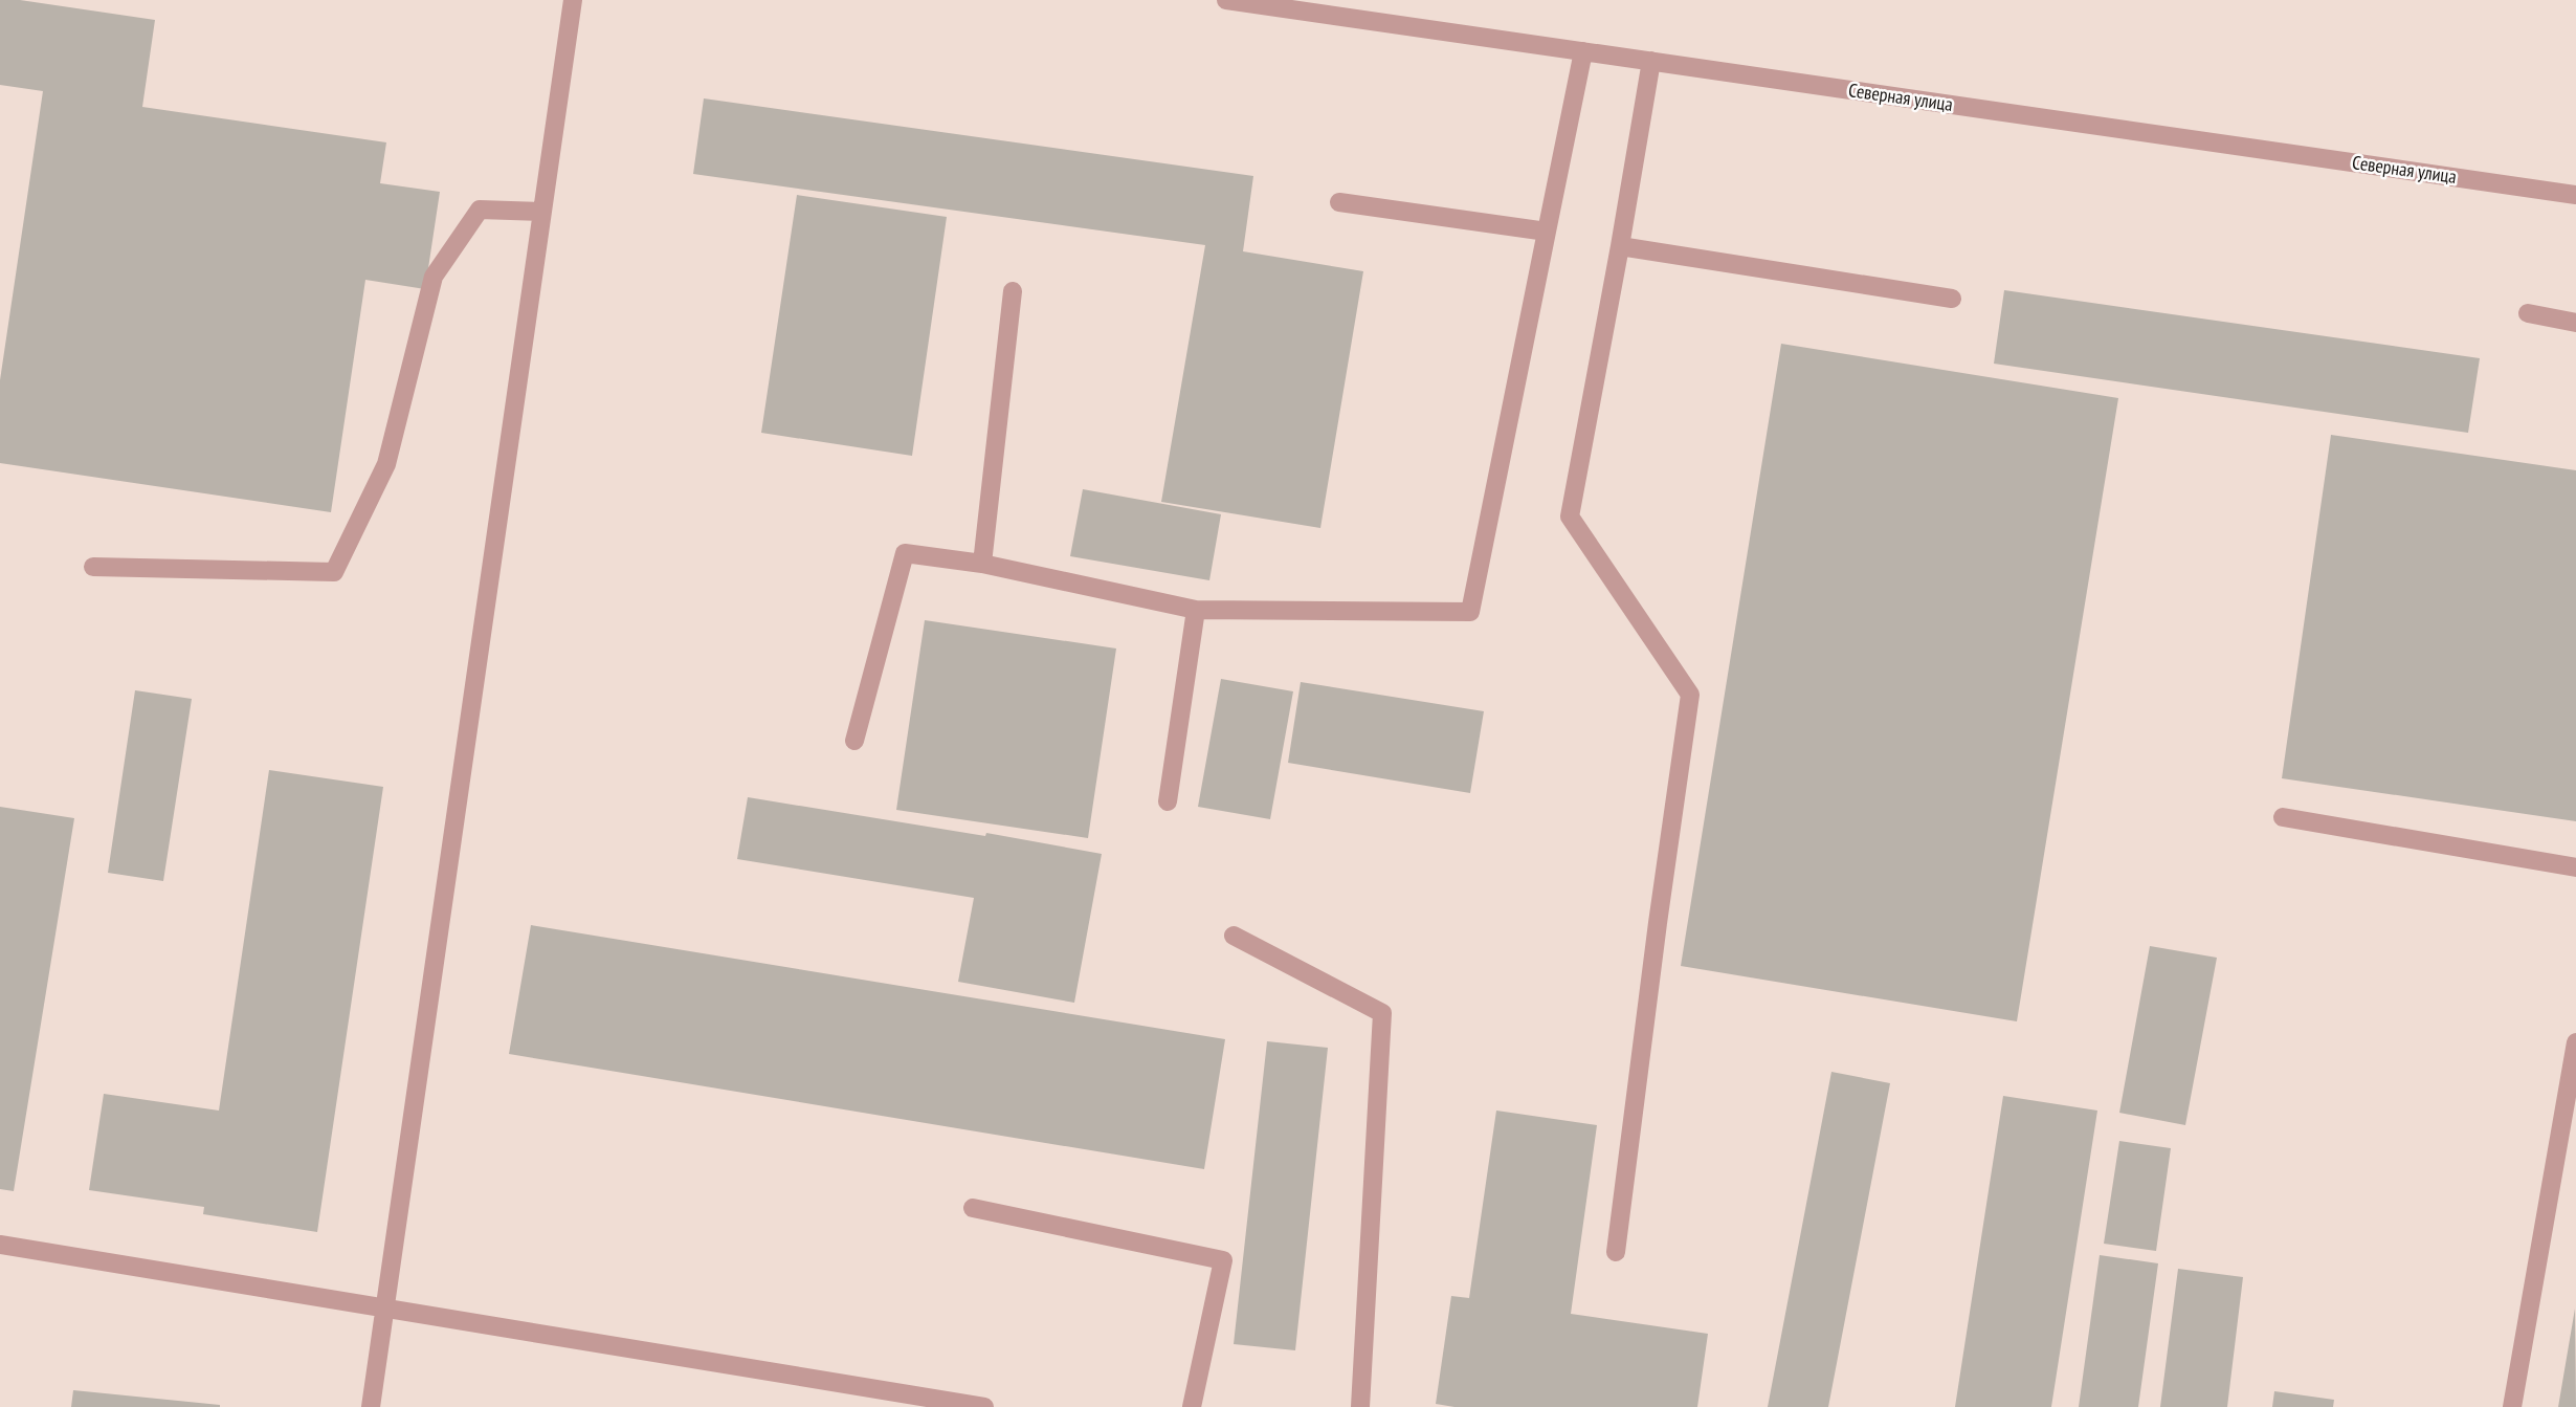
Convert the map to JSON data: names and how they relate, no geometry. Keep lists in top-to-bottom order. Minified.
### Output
{"streets":{"street":["Северная улица"]}}
